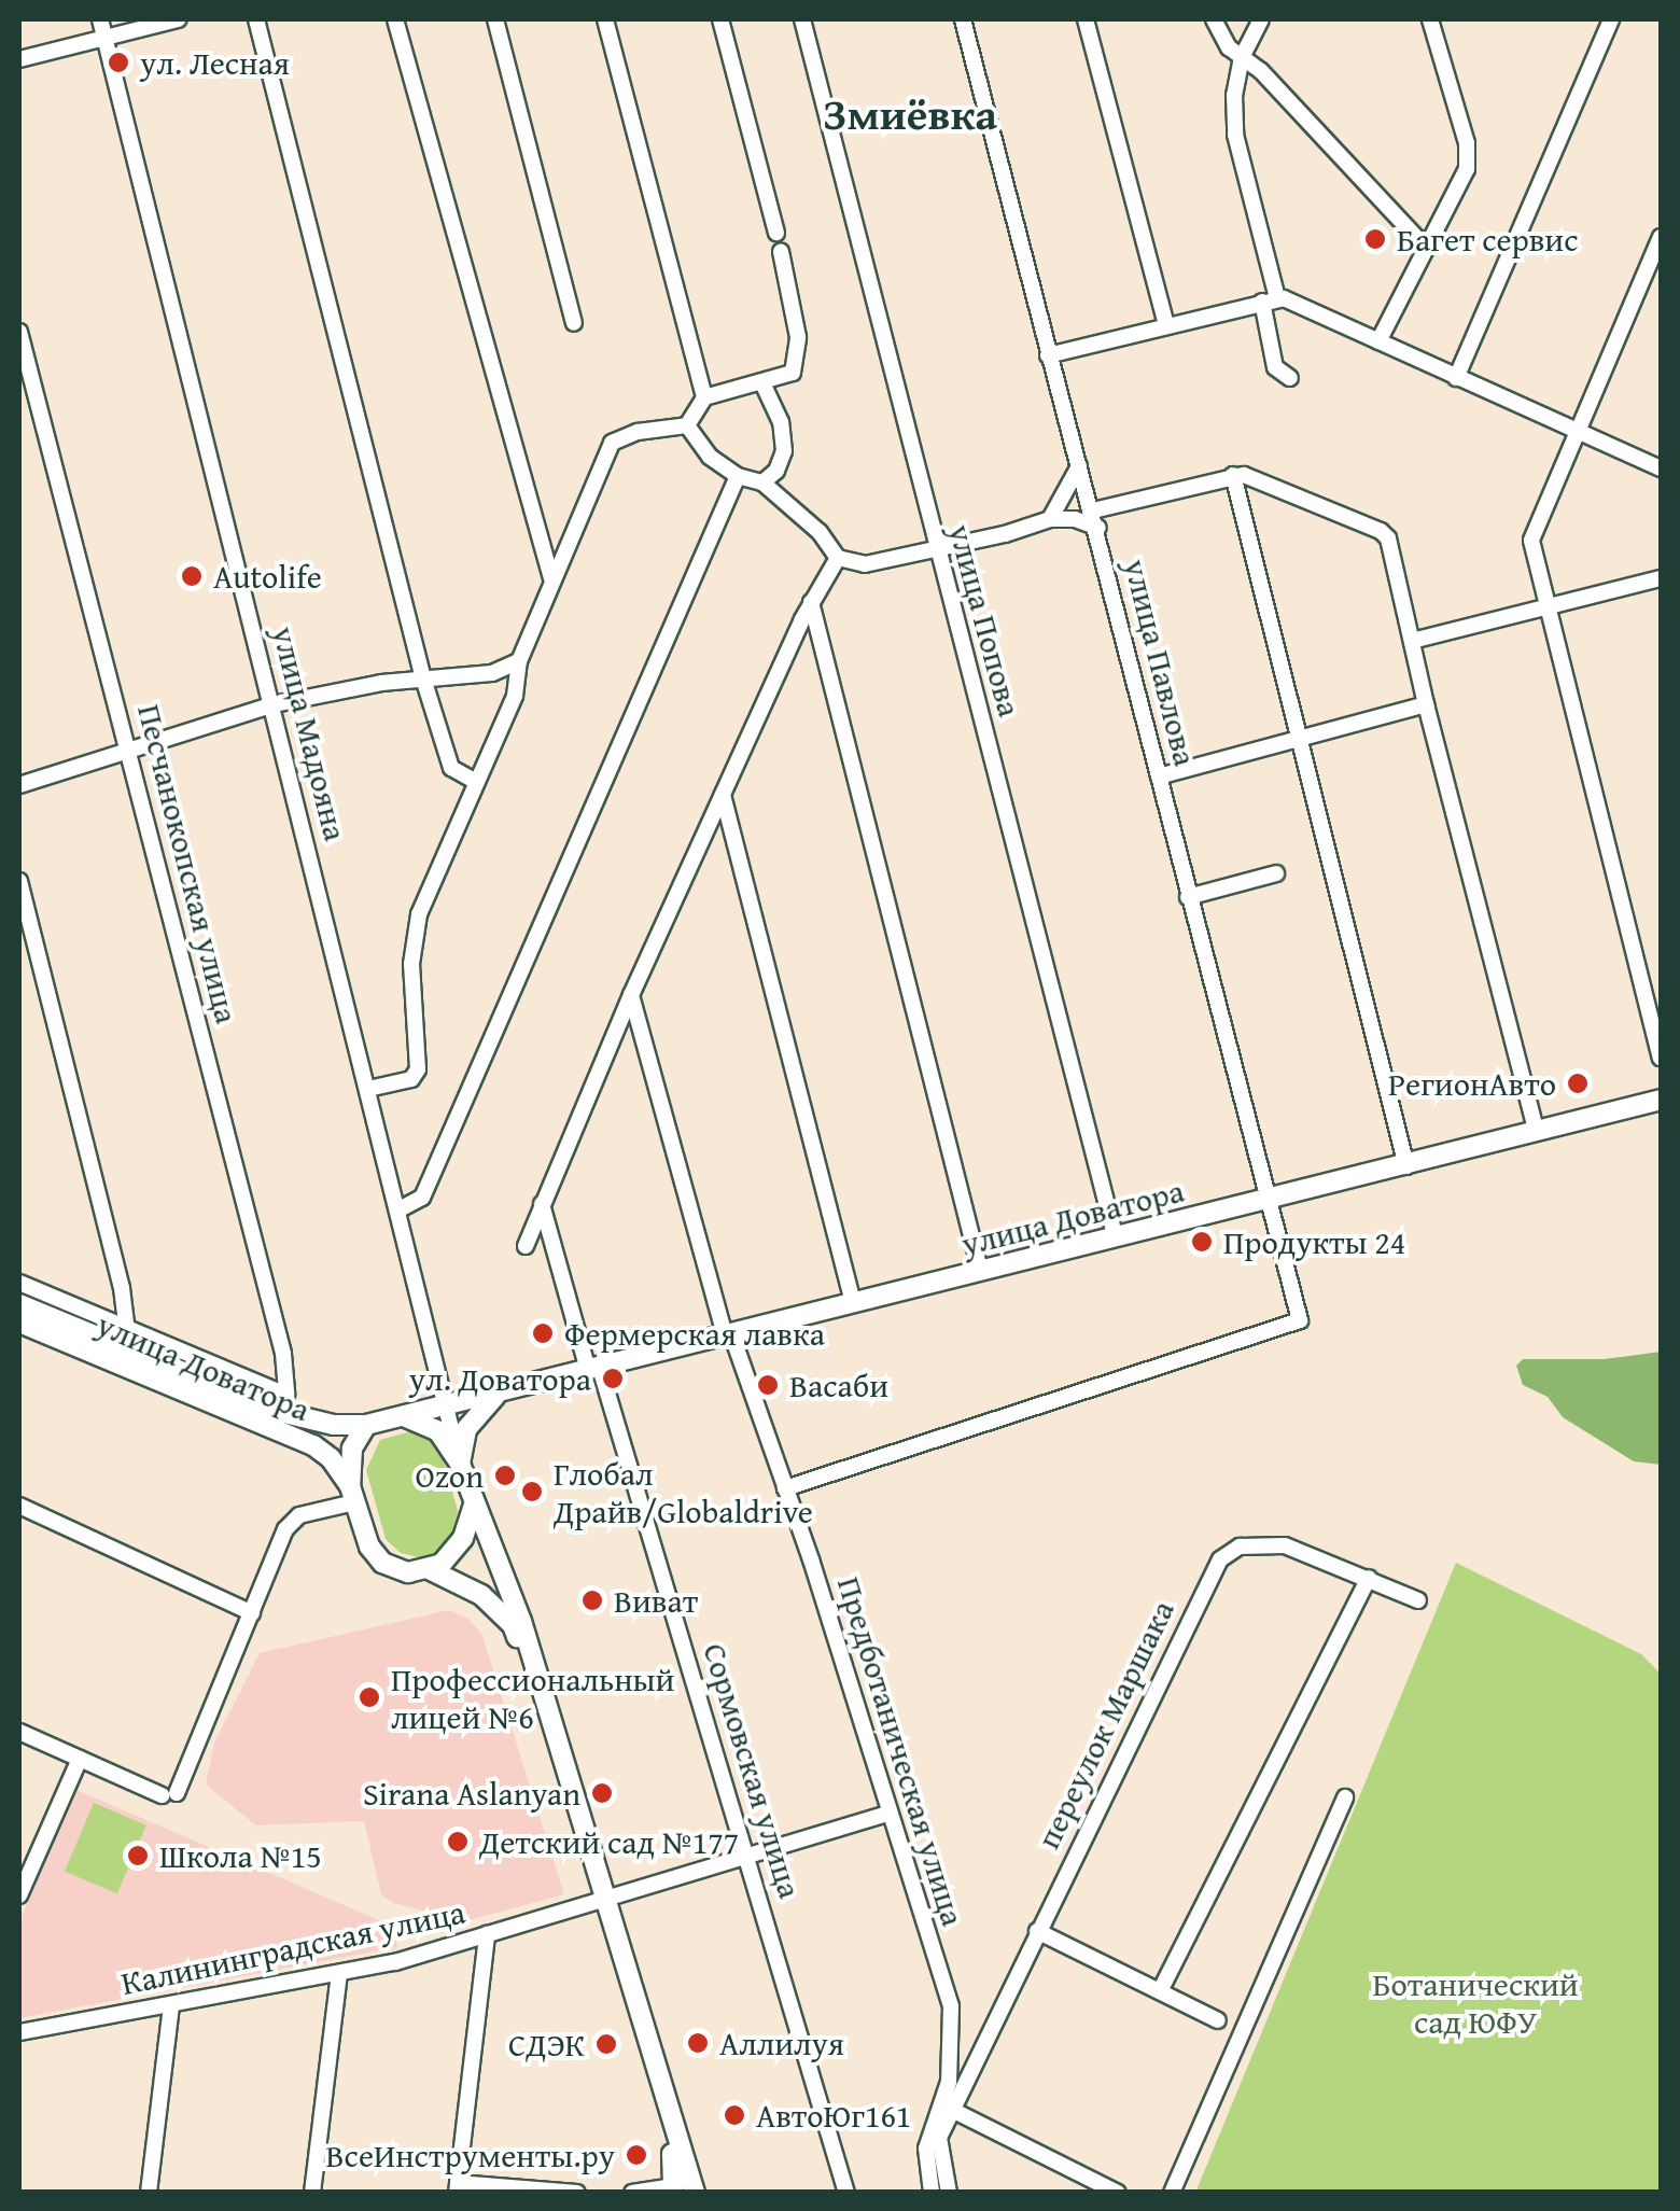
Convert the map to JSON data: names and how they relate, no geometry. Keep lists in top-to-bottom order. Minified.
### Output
{"streets":{"main road":["улица Доватора"],"street":["улица Попова","улица Павлова","улица Мадояна","Песчанокопская улица","переулок Маршака","Предботаническая улица","Сормовская улица","Калининградская улица"]},"crossings":[["улица Попова","улица Доватора"],["улица Павлова","улица Доватора"],["улица Павлова","Предботаническая улица"],["улица Мадояна","улица Доватора"],["Песчанокопская улица","улица Доватора"],["улица Доватора","Предботаническая улица"],["улица Доватора","Сормовская улица"],["Предботаническая улица","Калининградская улица"],["Сормовская улица","Калининградская улица"]],"districts":["Змиёвка"],"parks":["Ботанический сад ЮФУ"],"places":["ул. Лесная","Багет сервис","Autolife","РегионАвто","Продукты 24","Фермерская лавка","ул. Доватора","Васаби","Ozon","Глобал Драйв/Globaldrive","Виват","Профессиональный лицей №6","Sirana Aslanyan","Детский сад №177","Школа №15","Аллилуя","СДЭК","АвтоЮг161","ВсеИнструменты.ру"]}
